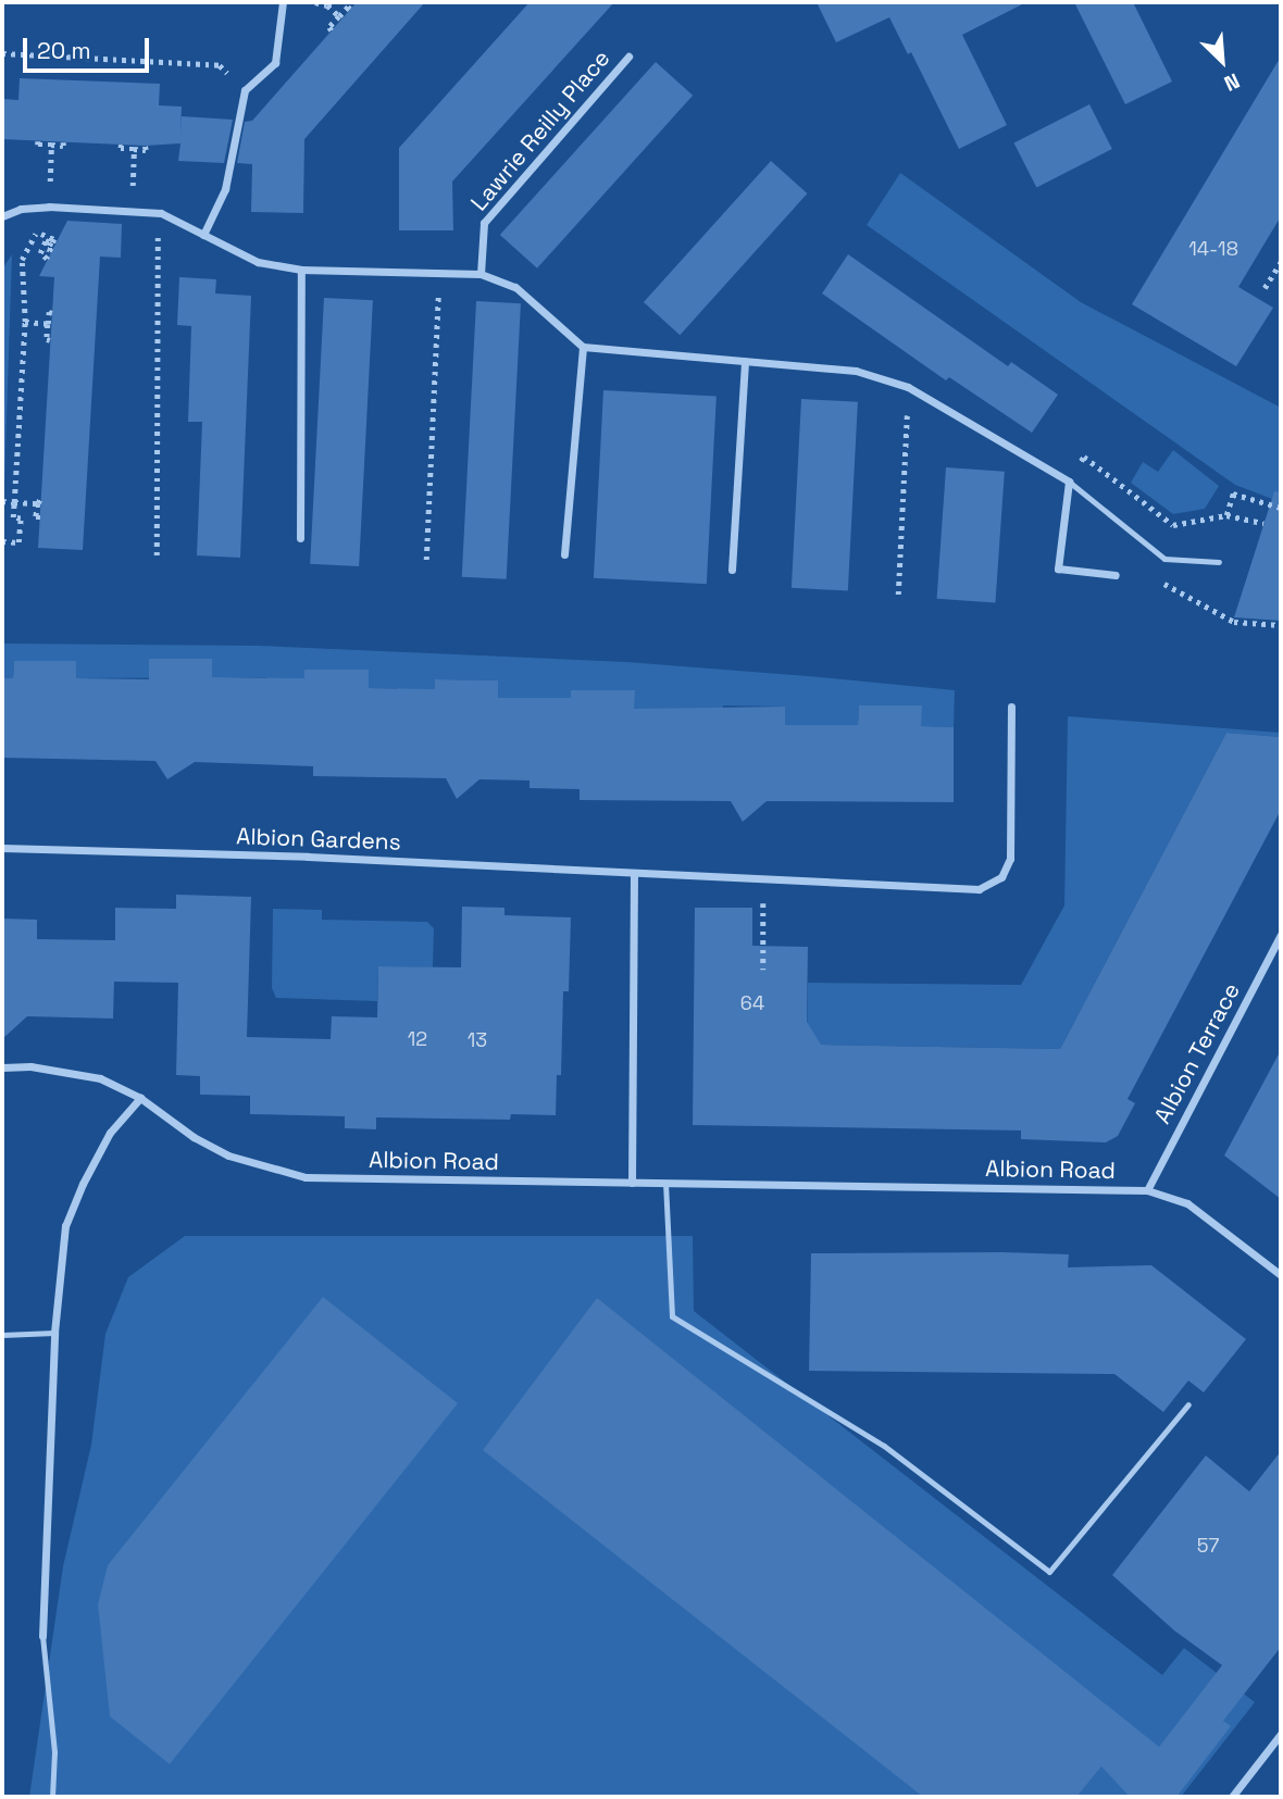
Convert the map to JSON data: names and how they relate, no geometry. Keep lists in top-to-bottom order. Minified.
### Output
{"streets":{"street":["Lawrie Reilly Place","Albion Gardens","Albion Terrace","Albion Road"]},"crossings":[["Albion Terrace","Albion Road"]],"house_numbers":["14-18","64","12","13","57"],"scale_bar":"20 m","north":"bottom right"}
